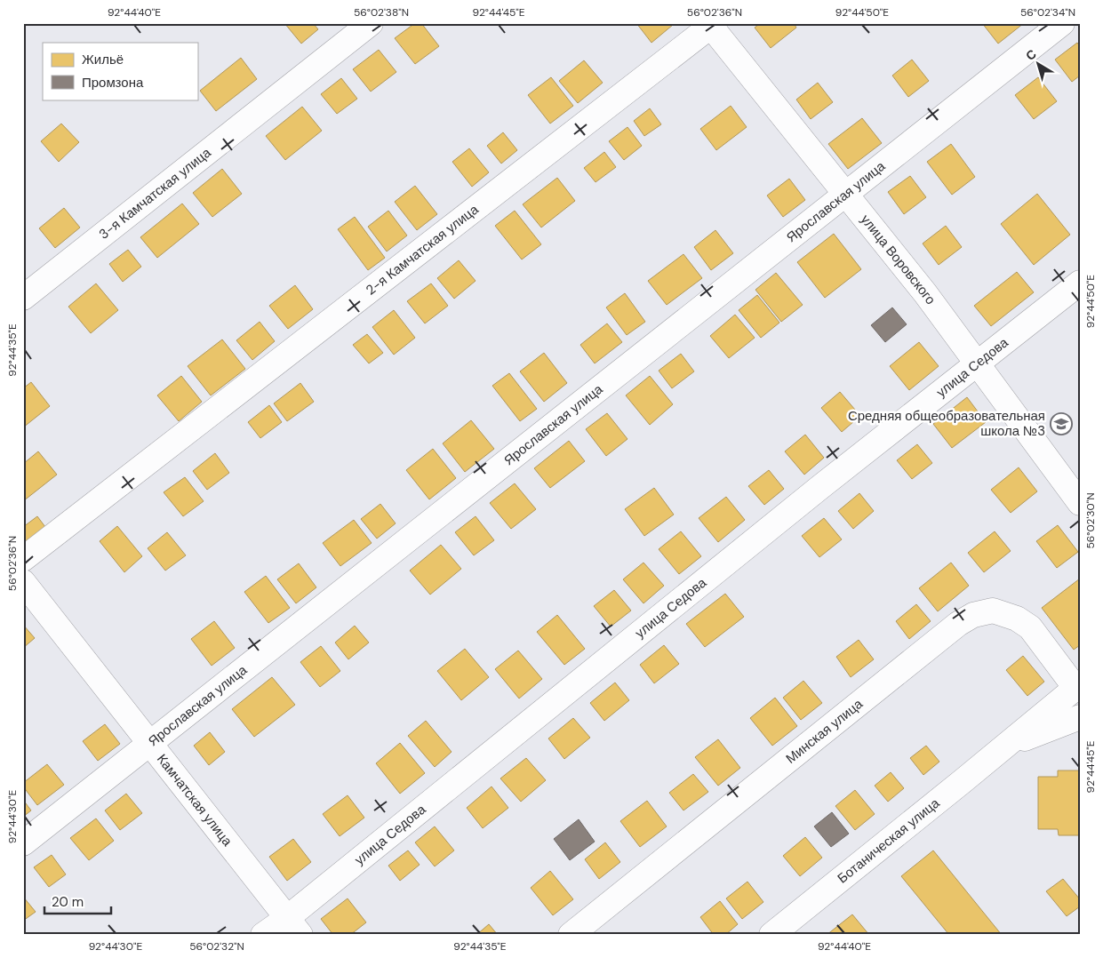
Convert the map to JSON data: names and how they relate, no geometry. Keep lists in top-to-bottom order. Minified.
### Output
{"streets":{"street":["3-я Камчатская улица","Ярославская улица","2-я Камчатская улица","улица Воровского","улица Седова","Минская улица","Камчатская улица","Ботаническая улица"]},"crossings":[["Ярославская улица","улица Воровского"],["Ярославская улица","Камчатская улица"],["2-я Камчатская улица","улица Воровского"],["улица Воровского","улица Седова"],["улица Седова","Камчатская улица"],["Минская улица","Ботаническая улица"]],"places":{"school or university":["Средняя общеобразовательная школа №3"]},"legend":["Жильё","Промзона"],"scale_bar":"20 m","north":"top left","coordinates":["92°44'40\"E","56°02'38\"N","92°44'45\"E","56°02'36\"N","92°44'50\"E","56°02'34\"N","92°44'35\"E","56°02'30\"N","92°44'30\"E","56°02'32\"N"]}
